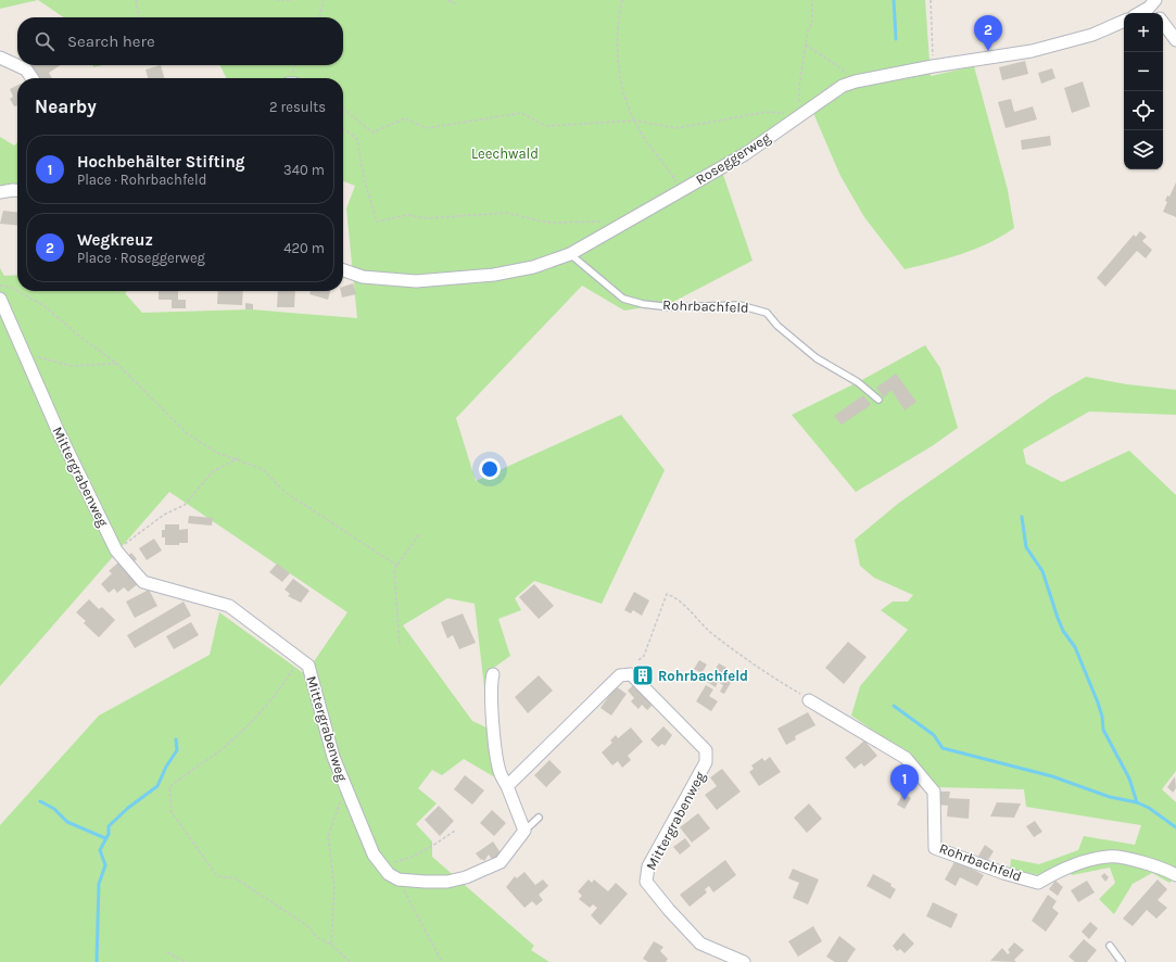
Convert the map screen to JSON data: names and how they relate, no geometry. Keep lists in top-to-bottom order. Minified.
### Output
{"streets":{"street":["Roseggerweg","Rohrbachfeld","Mittergrabenweg"]},"crossings":[["Roseggerweg","Rohrbachfeld"]],"parks":["Leechwald"],"places":{"building":["Rohrbachfeld"]},"page":{"map_buttons":["+","−"],"pins":["2","1"],"search":"Search here","heading":["Nearby","2 results"],"list":[{"mark":"1","name":"Hochbehälter Stifting","note":"Place · Rohrbachfeld","value":"340 m"},{"mark":"2","name":"Wegkreuz","note":"Place · Roseggerweg","value":"420 m"}]}}
